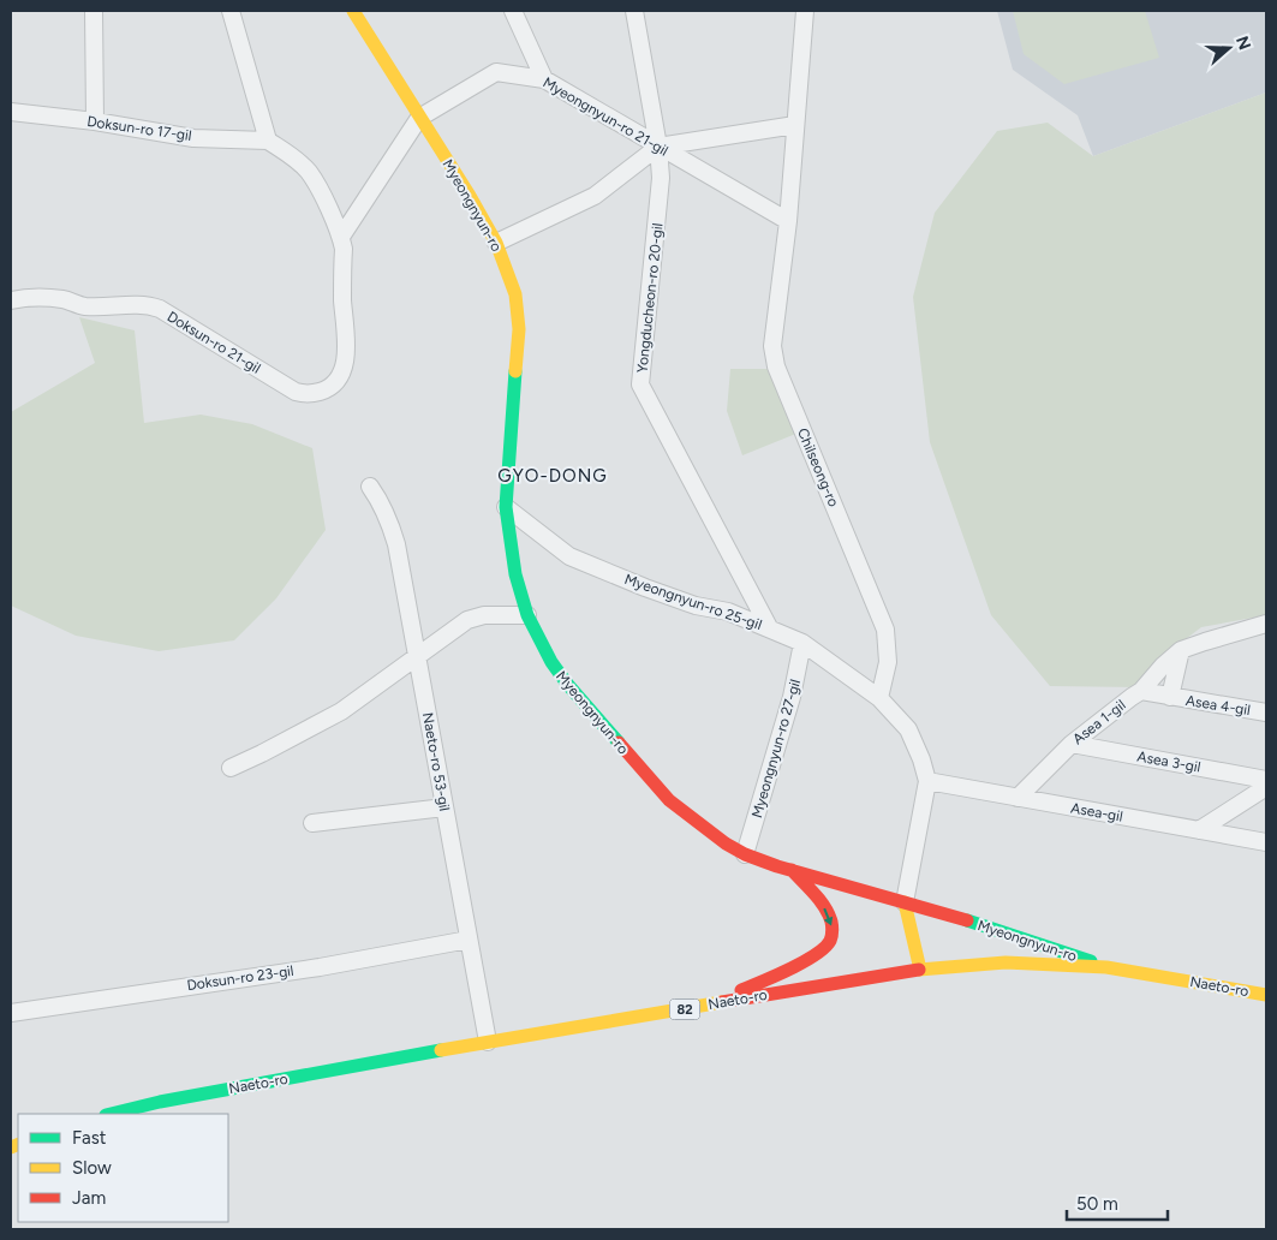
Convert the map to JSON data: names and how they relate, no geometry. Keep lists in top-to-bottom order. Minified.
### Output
{"streets":{"street":["Myeongnyun-ro 21-gil","Doksun-ro 17-gil","Myeongnyun-ro","Yongducheon-ro 20-gil","Doksun-ro 21-gil","Chilseong-ro","Myeongnyun-ro 25-gil","Asea 4-gil","Asea 1-gil","Myeongnyun-ro 27-gil","Naeto-ro 53-gil","Asea 3-gil","Asea-gil","Doksun-ro 23-gil","Naeto-ro","82"]},"crossings":[["Myeongnyun-ro 21-gil","Myeongnyun-ro"],["Myeongnyun-ro 21-gil","Yongducheon-ro 20-gil"],["Myeongnyun-ro 21-gil","Chilseong-ro"],["Myeongnyun-ro","Myeongnyun-ro 25-gil"],["Myeongnyun-ro","Myeongnyun-ro 27-gil"],["Myeongnyun-ro","Naeto-ro"],["Yongducheon-ro 20-gil","Myeongnyun-ro 25-gil"],["Chilseong-ro","Myeongnyun-ro 25-gil"],["Myeongnyun-ro 25-gil","Myeongnyun-ro 27-gil"],["Asea 4-gil","Asea 1-gil"],["Asea 1-gil","Asea 3-gil"],["Asea 1-gil","Asea-gil"],["Naeto-ro 53-gil","Doksun-ro 23-gil"],["Naeto-ro 53-gil","Naeto-ro"]],"districts":["GYO-DONG"],"legend":["Fast","Slow","Jam"],"scale_bar":"50 m","north":"right"}
